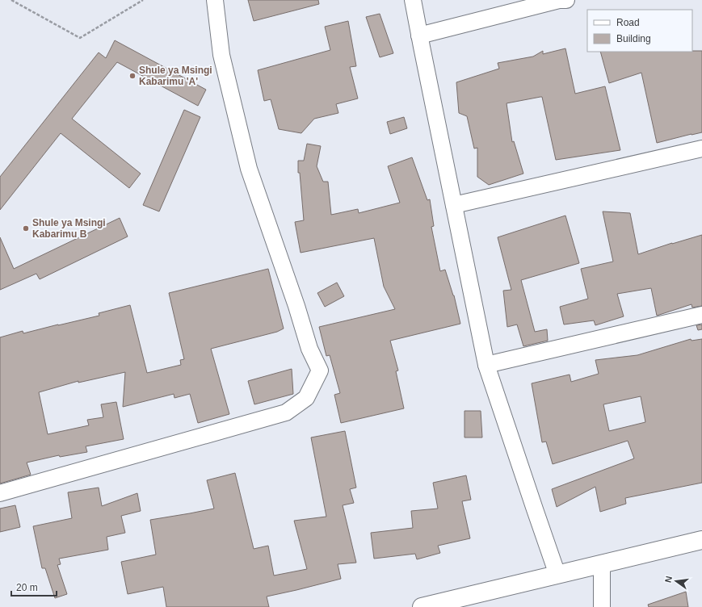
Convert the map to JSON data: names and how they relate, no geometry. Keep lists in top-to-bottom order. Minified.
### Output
{"places":["Shule ya Msingi Kabarimu 'A'","Shule ya Msingi Kabarimu B"],"legend":["Road","Building"],"scale_bar":"20 m","north":"left"}
